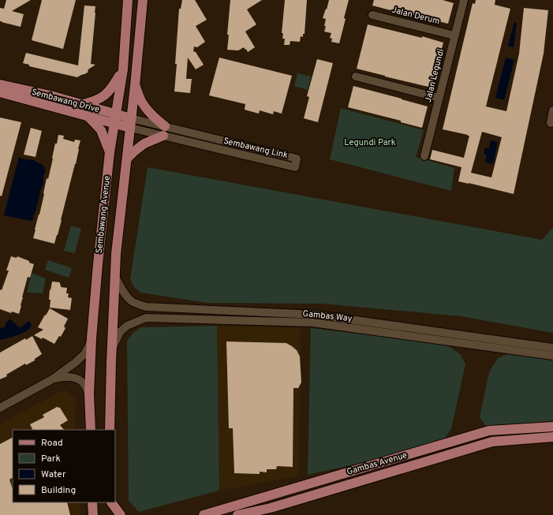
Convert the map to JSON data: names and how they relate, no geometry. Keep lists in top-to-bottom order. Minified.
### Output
{"streets":{"main road":["Sembawang Drive","Sembawang Avenue","Gambas Avenue"],"street":["Jalan Derum","Jalan Legundi","Sembawang Link","Gambas Way"]},"crossings":[["Jalan Derum","Jalan Legundi"],["Sembawang Drive","Sembawang Link"],["Sembawang Drive","Sembawang Avenue"],["Sembawang Link","Sembawang Avenue"],["Sembawang Avenue","Gambas Way"]],"parks":["Legundi Park"],"legend":["Road","Park","Water","Building"]}
